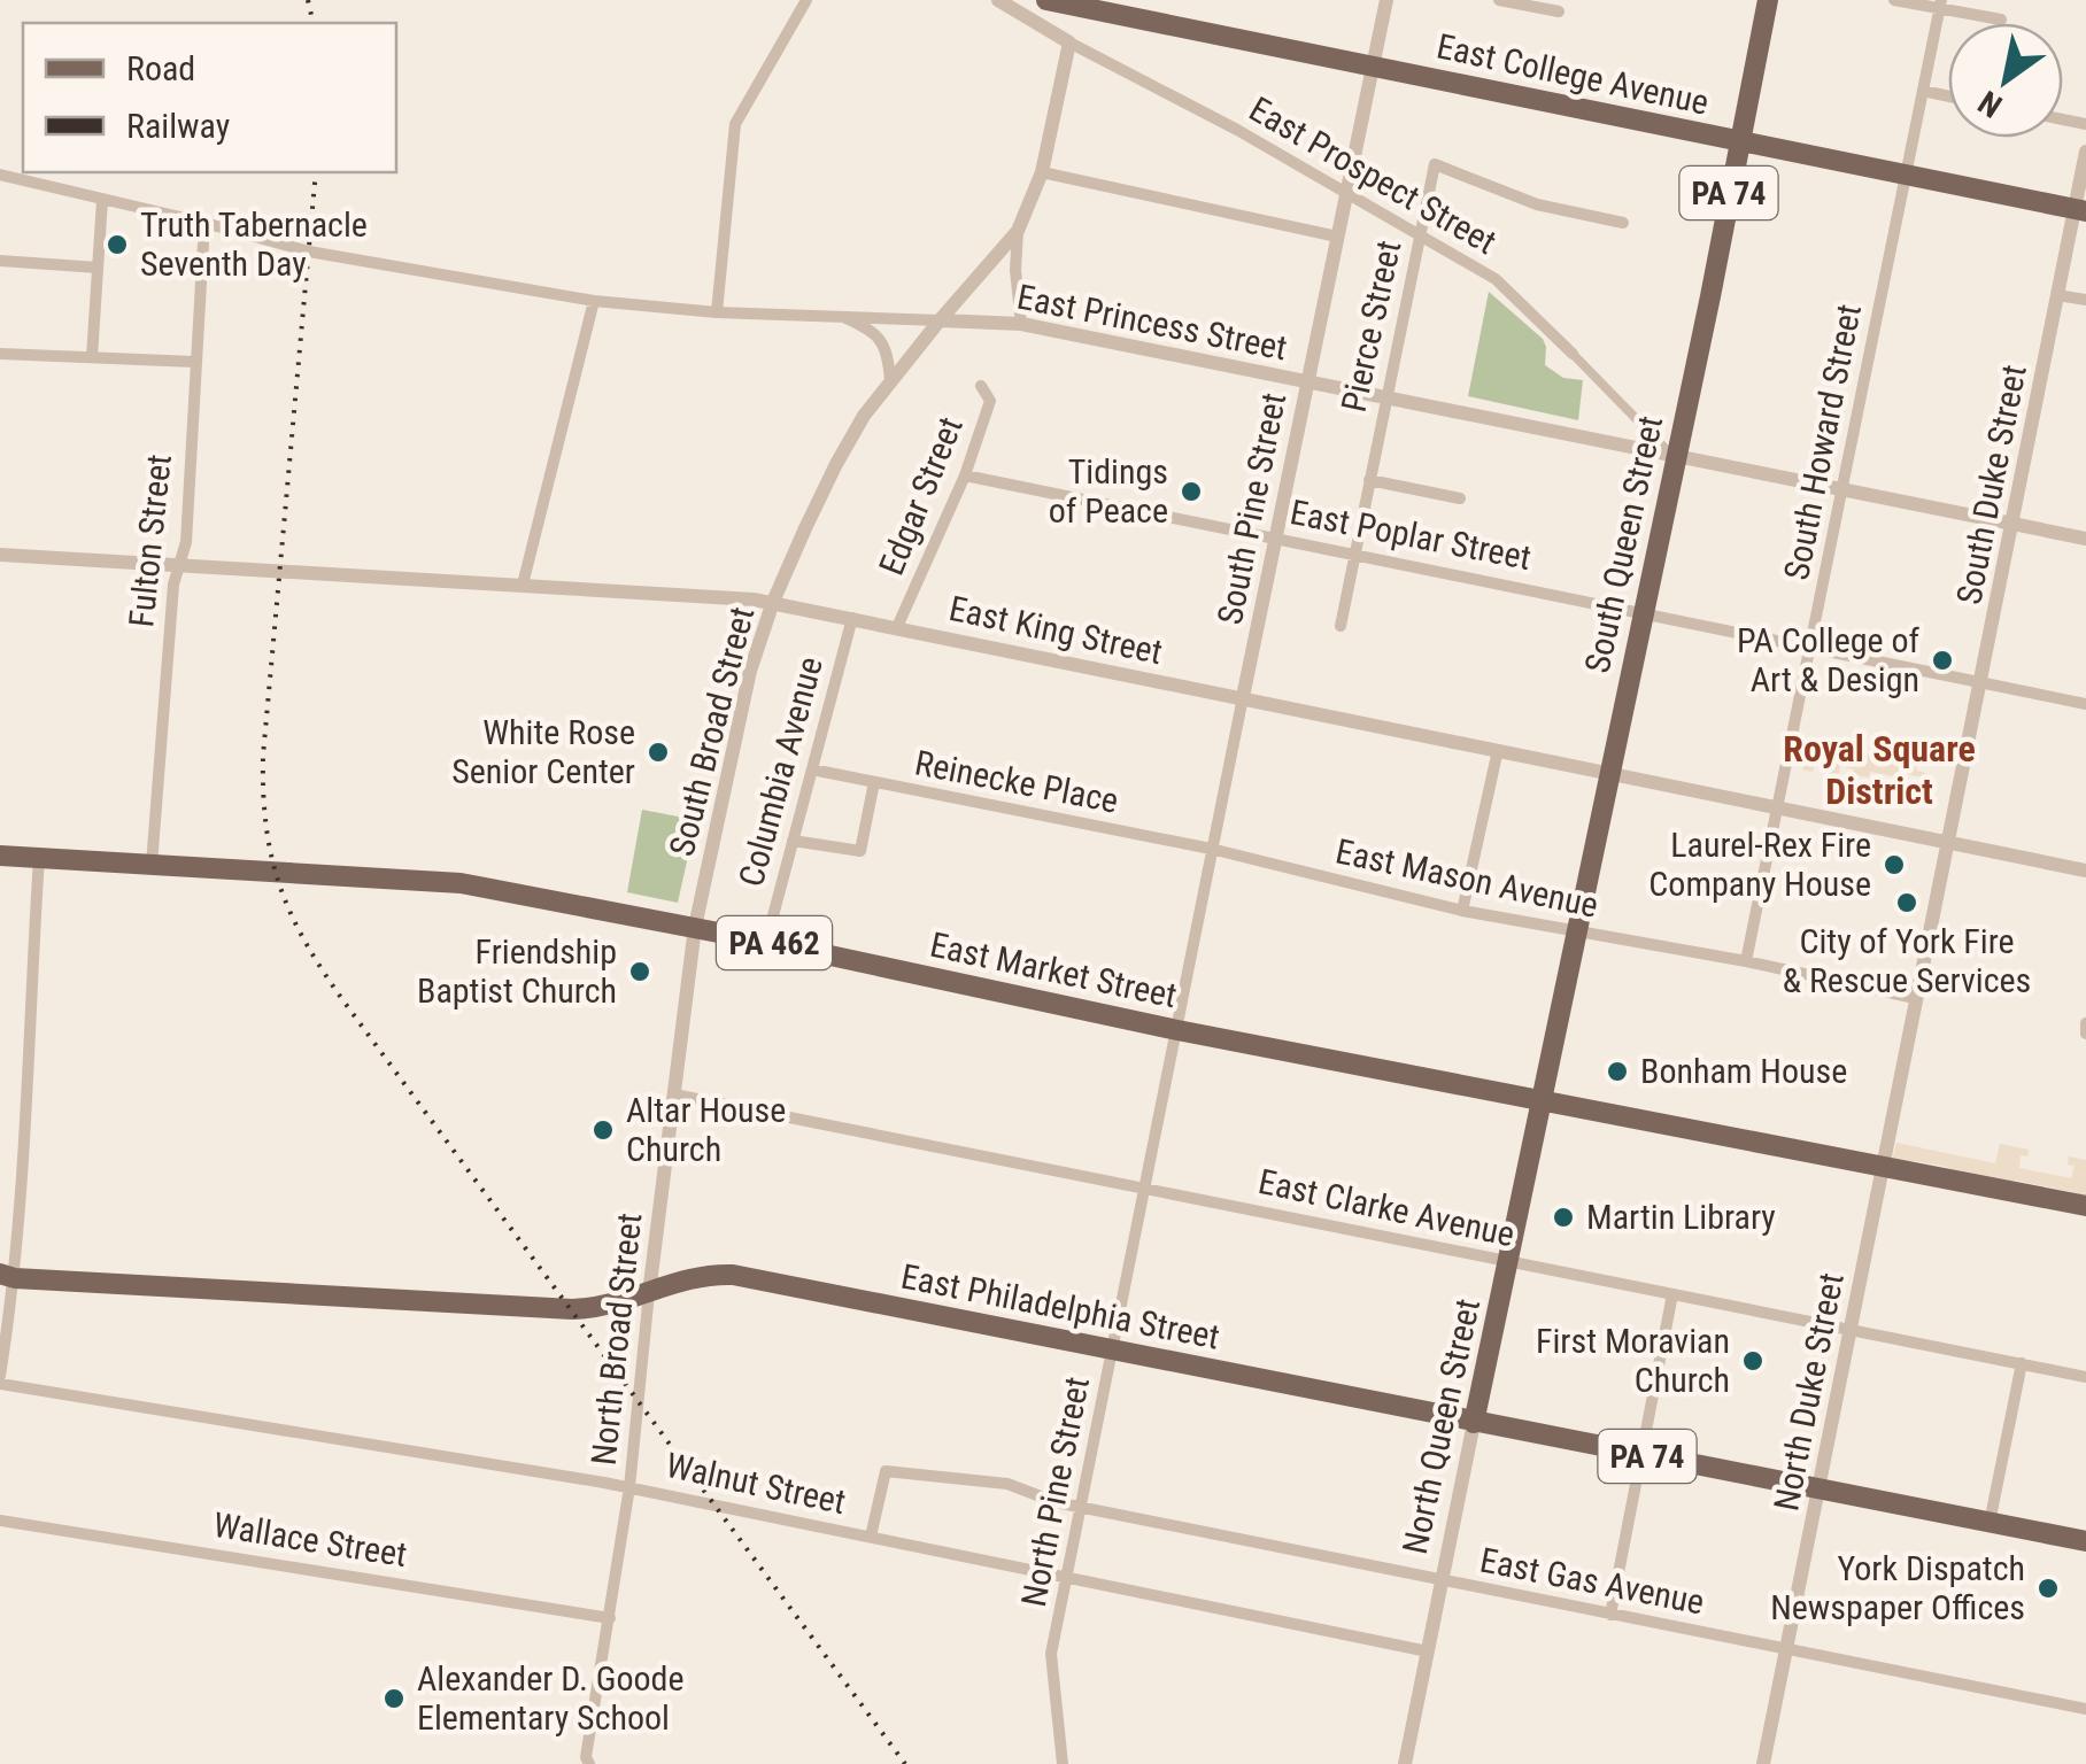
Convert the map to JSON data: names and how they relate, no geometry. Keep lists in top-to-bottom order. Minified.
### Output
{"streets":{"main road":["East College Avenue","PA 74","South Queen Street","PA 462","East Market Street","East Philadelphia Street","North Queen Street"],"street":["East Prospect Street","East Princess Street","Pierce Street","South Howard Street","South Duke Street","Edgar Street","South Pine Street","East Poplar Street","Fulton Street","East King Street","South Broad Street","Columbia Avenue","Reinecke Place","East Mason Avenue","East Clarke Avenue","North Broad Street","North Duke Street","Walnut Street","North Pine Street","Wallace Street","East Gas Avenue"]},"crossings":[["East College Avenue","South Howard Street"],["East College Avenue","South Duke Street"],["East College Avenue","South Pine Street"],["East College Avenue","South Queen Street"],["East Prospect Street","East Princess Street"],["East Prospect Street","Pierce Street"],["East Prospect Street","South Pine Street"],["East Prospect Street","South Queen Street"],["East Princess Street","Pierce Street"],["East Princess Street","South Howard Street"],["East Princess Street","South Duke Street"],["East Princess Street","South Pine Street"],["East Princess Street","Fulton Street"],["East Princess Street","South Queen Street"],["East Princess Street","South Broad Street"],["Pierce Street","East Poplar Street"],["South Howard Street","East Poplar Street"],["South Howard Street","East King Street"],["South Howard Street","East Mason Avenue"],["South Duke Street","East Poplar Street"],["South Duke Street","East King Street"],["South Duke Street","East Mason Avenue"],["South Duke Street","East Market Street"],["South Duke Street","North Duke Street"],["Edgar Street","East Poplar Street"],["Edgar Street","East King Street"],["South Pine Street","East Poplar Street"],["South Pine Street","East King Street"],["South Pine Street","Reinecke Place"],["South Pine Street","East Mason Avenue"],["South Pine Street","East Market Street"],["South Pine Street","North Pine Street"],["East Poplar Street","South Queen Street"],["Fulton Street","East King Street"],["Fulton Street","East Market Street"],["South Queen Street","East King Street"],["South Queen Street","East Mason Avenue"],["South Queen Street","East Market Street"],["South Queen Street","North Queen Street"],["East King Street","South Broad Street"],["East King Street","Columbia Avenue"],["South Broad Street","East Market Street"],["South Broad Street","North Broad Street"],["Columbia Avenue","Reinecke Place"],["Columbia Avenue","East Market Street"],["Reinecke Place","East Mason Avenue"],["East Market Street","North Broad Street"],["East Market Street","North Duke Street"],["East Market Street","North Queen Street"],["East Market Street","North Pine Street"],["East Clarke Avenue","North Broad Street"],["East Clarke Avenue","North Duke Street"],["East Clarke Avenue","North Queen Street"],["East Clarke Avenue","North Pine Street"],["East Philadelphia Street","North Broad Street"],["East Philadelphia Street","North Duke Street"],["East Philadelphia Street","North Queen Street"],["East Philadelphia Street","North Pine Street"],["North Broad Street","Walnut Street"],["North Broad Street","Wallace Street"],["North Duke Street","East Gas Avenue"],["North Queen Street","Walnut Street"],["North Queen Street","East Gas Avenue"],["Walnut Street","North Pine Street"],["Walnut Street","East Gas Avenue"],["North Pine Street","East Gas Avenue"]],"districts":["Royal Square District"],"places":["Truth Tabernacle Seventh Day","Tidings of Peace","PA College of Art & Design","White Rose Senior Center","Laurel-Rex Fire Company House","City of York Fire & Rescue Services","Friendship Baptist Church","Bonham House","Altar House Church","Martin Library","First Moravian Church","York Dispatch Newspaper Offices","Alexander D. Goode Elementary School"],"legend":["Road","Railway"],"north":"bottom left"}
